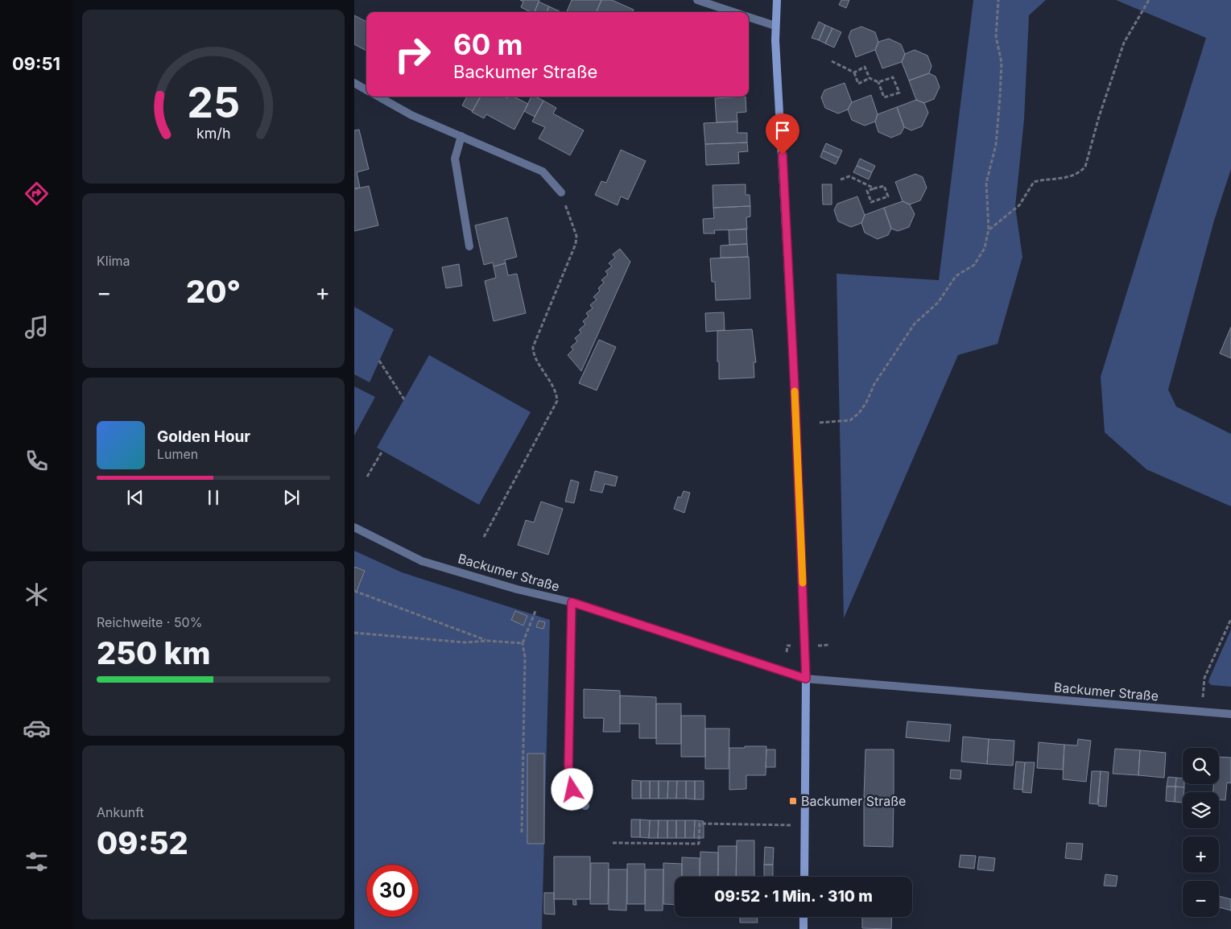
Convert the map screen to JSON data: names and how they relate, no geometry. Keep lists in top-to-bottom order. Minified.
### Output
{"streets":{"street":["Backumer Straße"]},"places":{"transit":["Backumer Straße"]},"page":{"tabs":"09:51","turn":["60 m","Backumer Straße"],"tile":["Klima",["Reichweite · 50%","250 km"],["Ankunft","09:52"]],"heat":["−","20°","+"],"song":["Golden Hour","Lumen"],"map_buttons":["+","−"],"limit":"30","trip":"09:52 · 1 Min. · 310 m","gauge":["25","km/h"]}}
